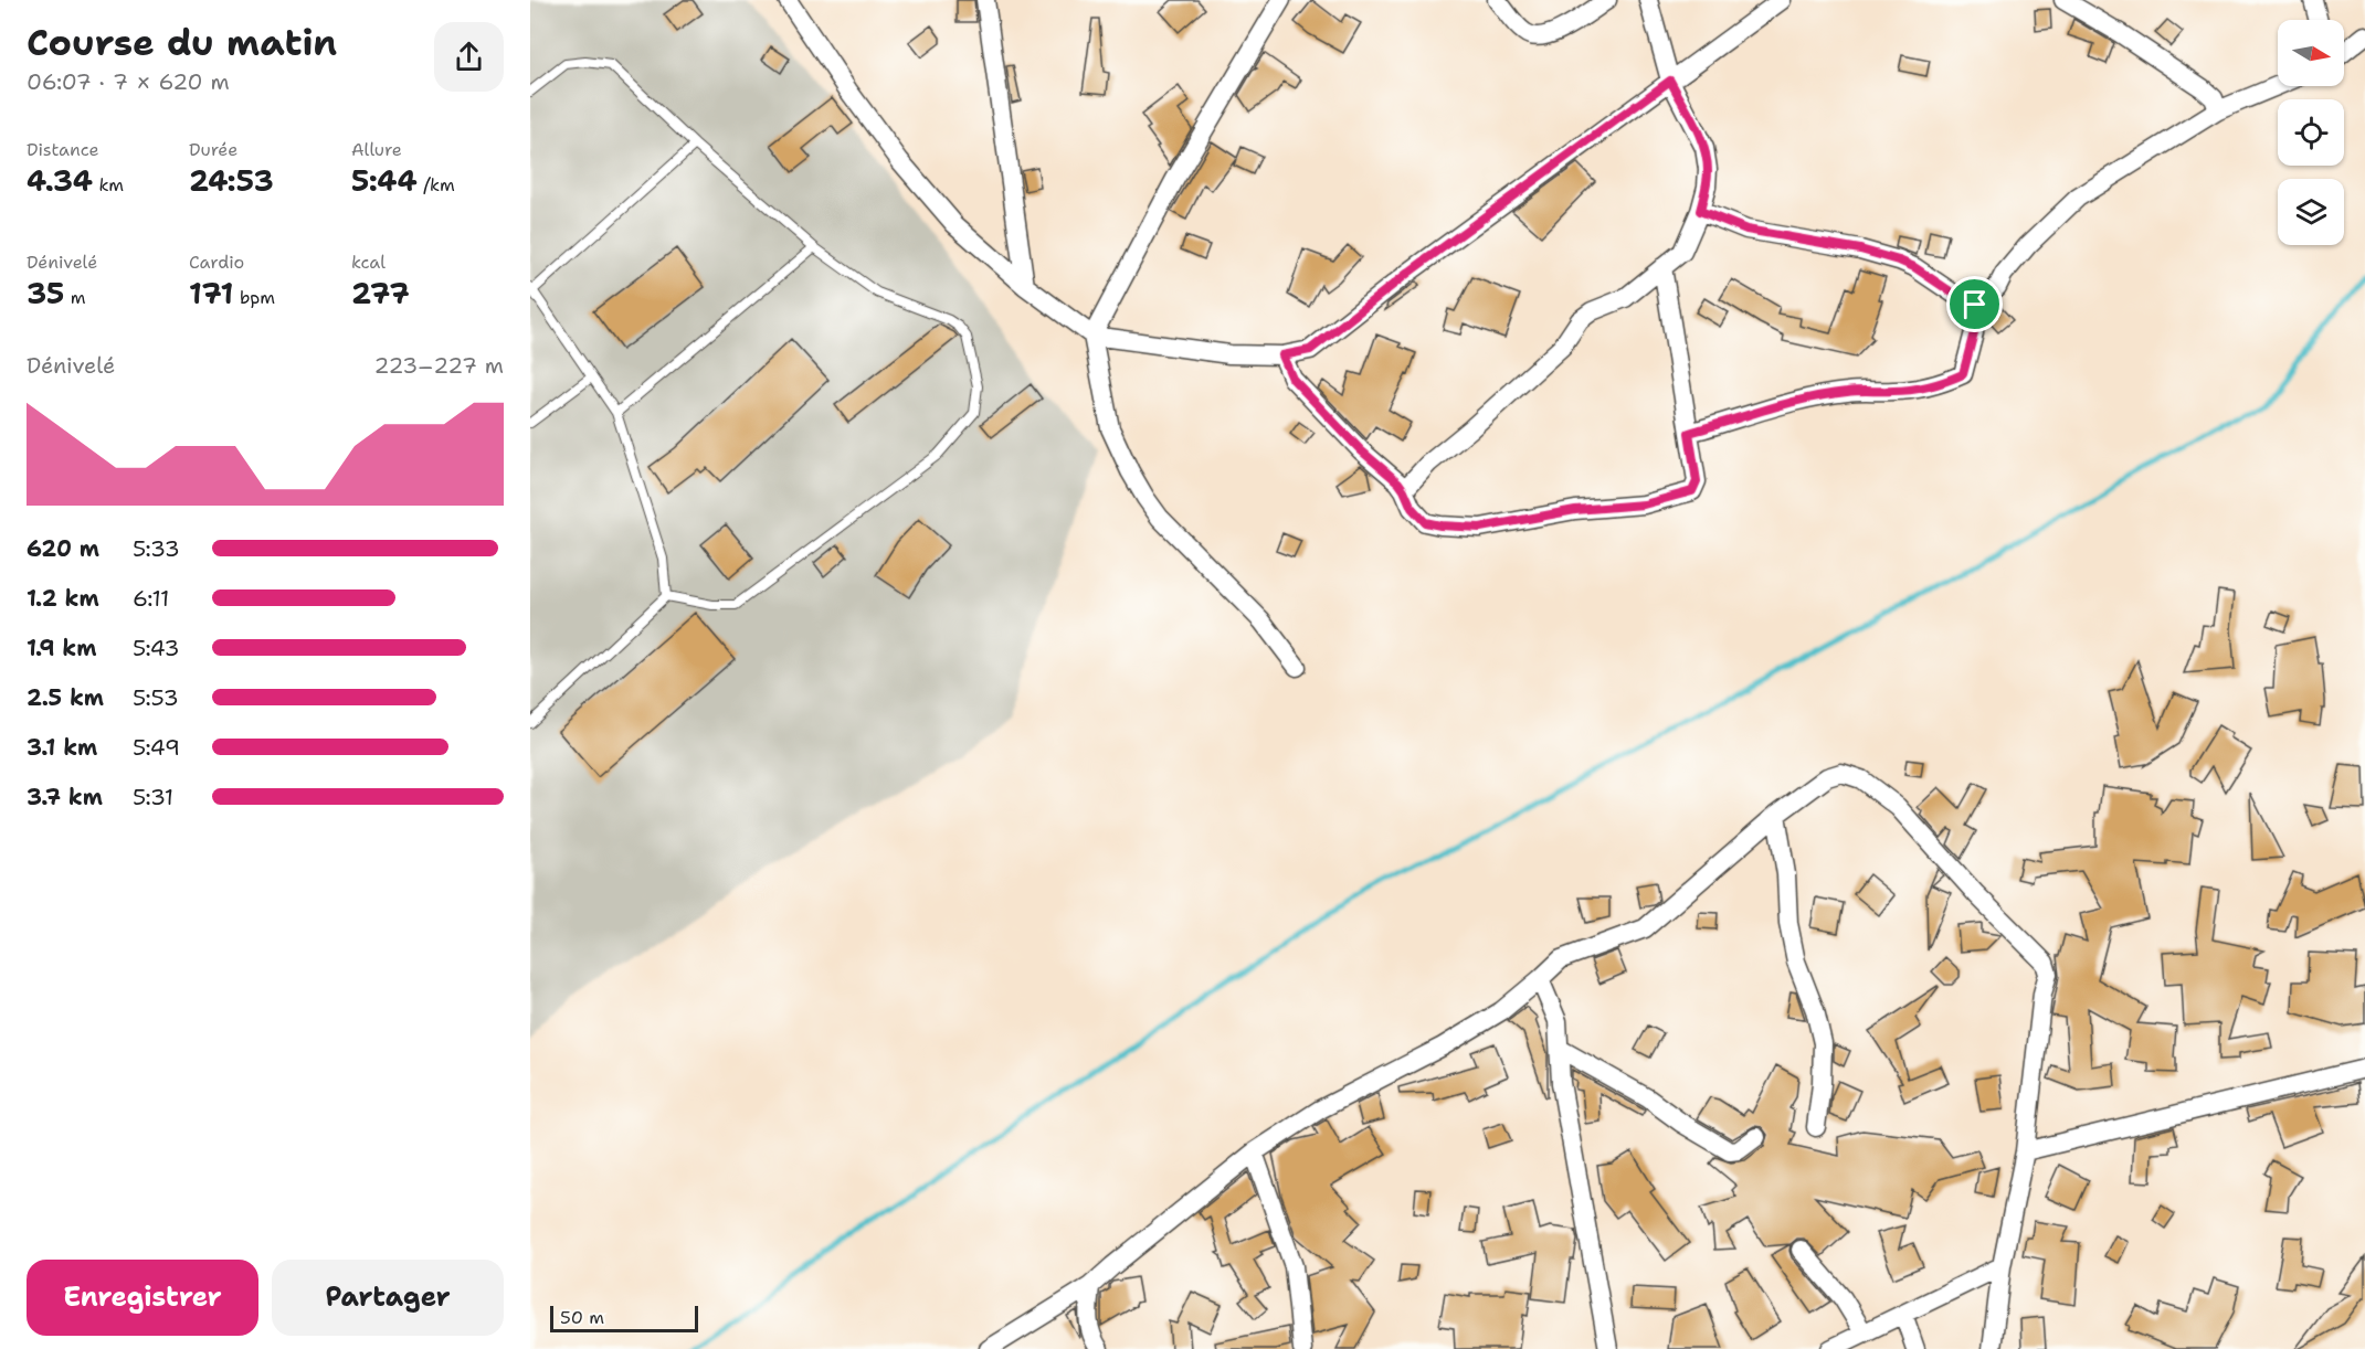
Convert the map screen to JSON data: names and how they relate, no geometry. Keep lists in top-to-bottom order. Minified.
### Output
{"scale_bar":"50 m","north":"right","page":{"heading":["Course du matin","06:07 · 7 × 620 m"],"stats":[["Distance","4.34 km"],["Durée","24:53"],["Allure","5:44 /km"],["Dénivelé","35 m"],["Cardio","171 bpm"],["kcal","277"]],"chart":["Dénivelé","223–227 m"],"list":[{"name":"620 m","note":"5:33"},{"name":"1.2 km","note":"6:11"},{"name":"1.9 km","note":"5:43"},{"name":"2.5 km","note":"5:53"},{"name":"3.1 km","note":"5:49"},{"name":"3.7 km","note":"5:31"}],"buttons":["Enregistrer","Partager"],"scale":"50 m"}}
